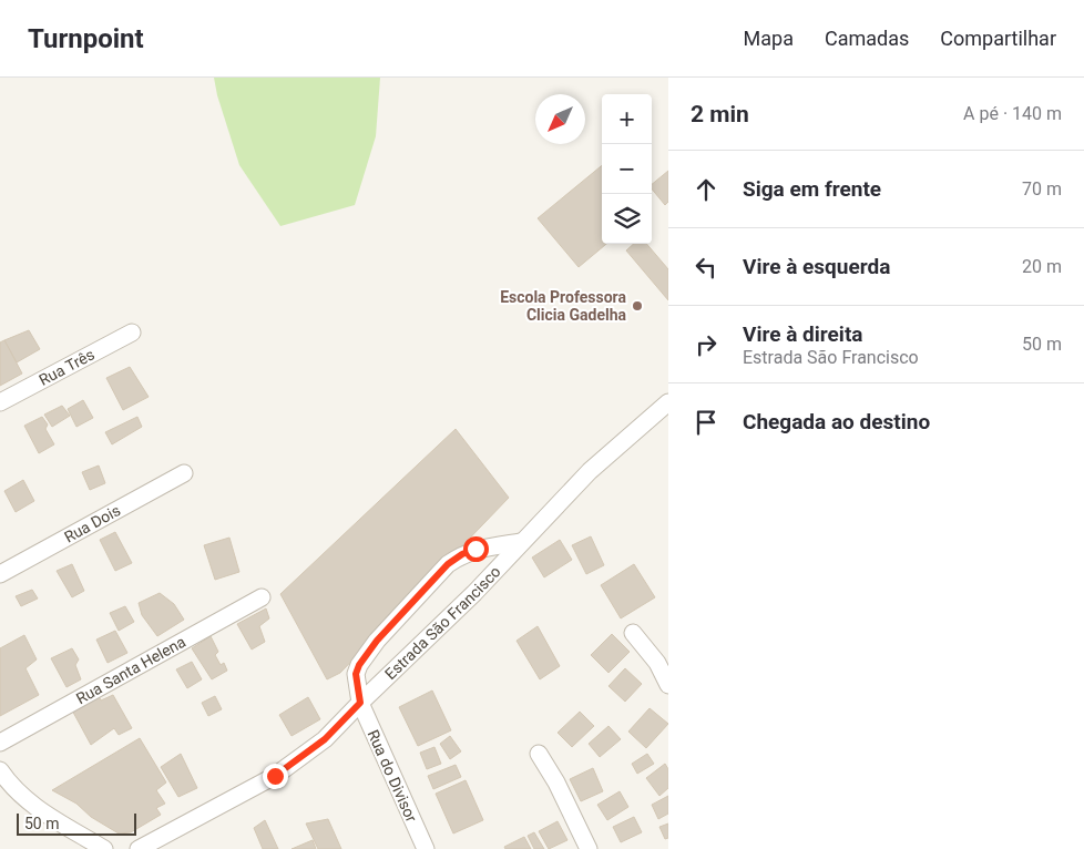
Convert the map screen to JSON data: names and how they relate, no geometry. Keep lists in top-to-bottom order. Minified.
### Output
{"streets":{"street":["Rua Três","Rua Dois","Estrada São Francisco","Rua Santa Helena","Rua do Divisor"]},"crossings":[["Estrada São Francisco","Rua do Divisor"]],"places":["Escola Professora Clicia Gadelha"],"scale_bar":"50 m","north":"bottom left","page":{"header":"Turnpoint","nav":["Mapa","Camadas","Compartilhar"],"heading":["2 min","A pé · 140 m"],"map_buttons":["+","−"],"list":[["Siga em frente","70 m"],["Vire à esquerda","20 m"],["Vire à direita","Estrada São Francisco","50 m"],"Chegada ao destino"],"scale":"50 m"}}
